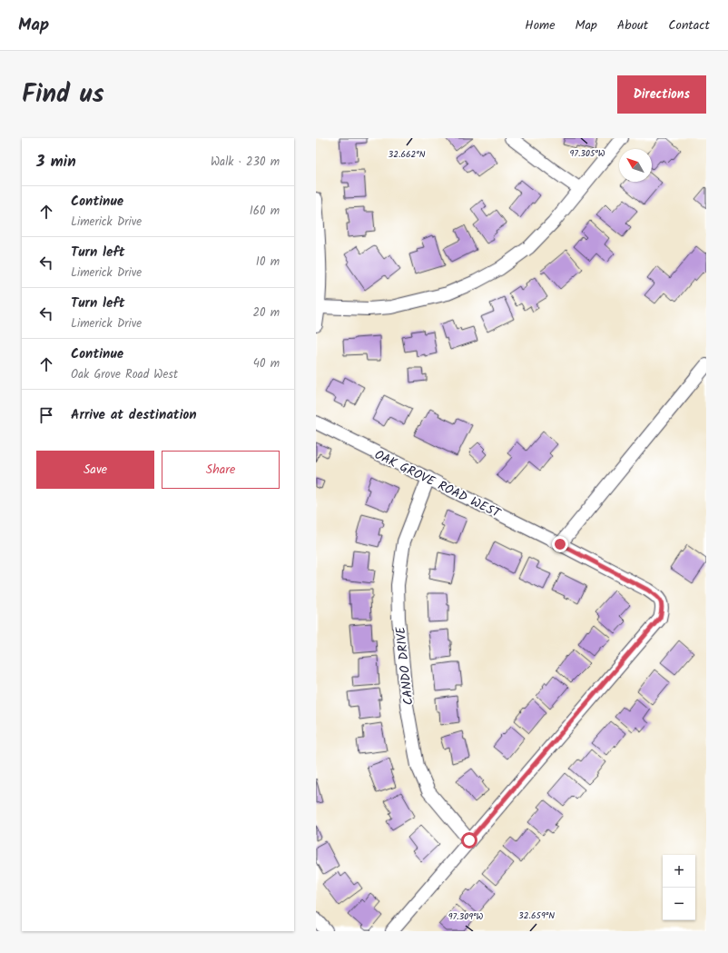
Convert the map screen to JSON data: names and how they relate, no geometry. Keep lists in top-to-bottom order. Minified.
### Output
{"streets":{"street":["OAK GROVE ROAD WEST","CANDO DRIVE"]},"crossings":[["OAK GROVE ROAD WEST","CANDO DRIVE"]],"north":"top left","page":{"header":"Map","nav":["Home","Map","About","Contact"],"title":"Find us","buttons":["Directions",["Save","Share"]],"heading":["3 min","Walk · 230 m"],"list":[["Continue","Limerick Drive","160 m"],["Turn left","Limerick Drive","10 m"],["Turn left","Limerick Drive","20 m"],["Continue","Oak Grove Road West","40 m"],"Arrive at destination"],"map_buttons":["+","−"]},"coordinates":["97.305°W","32.662°N","32.659°N","97.309°W"]}
